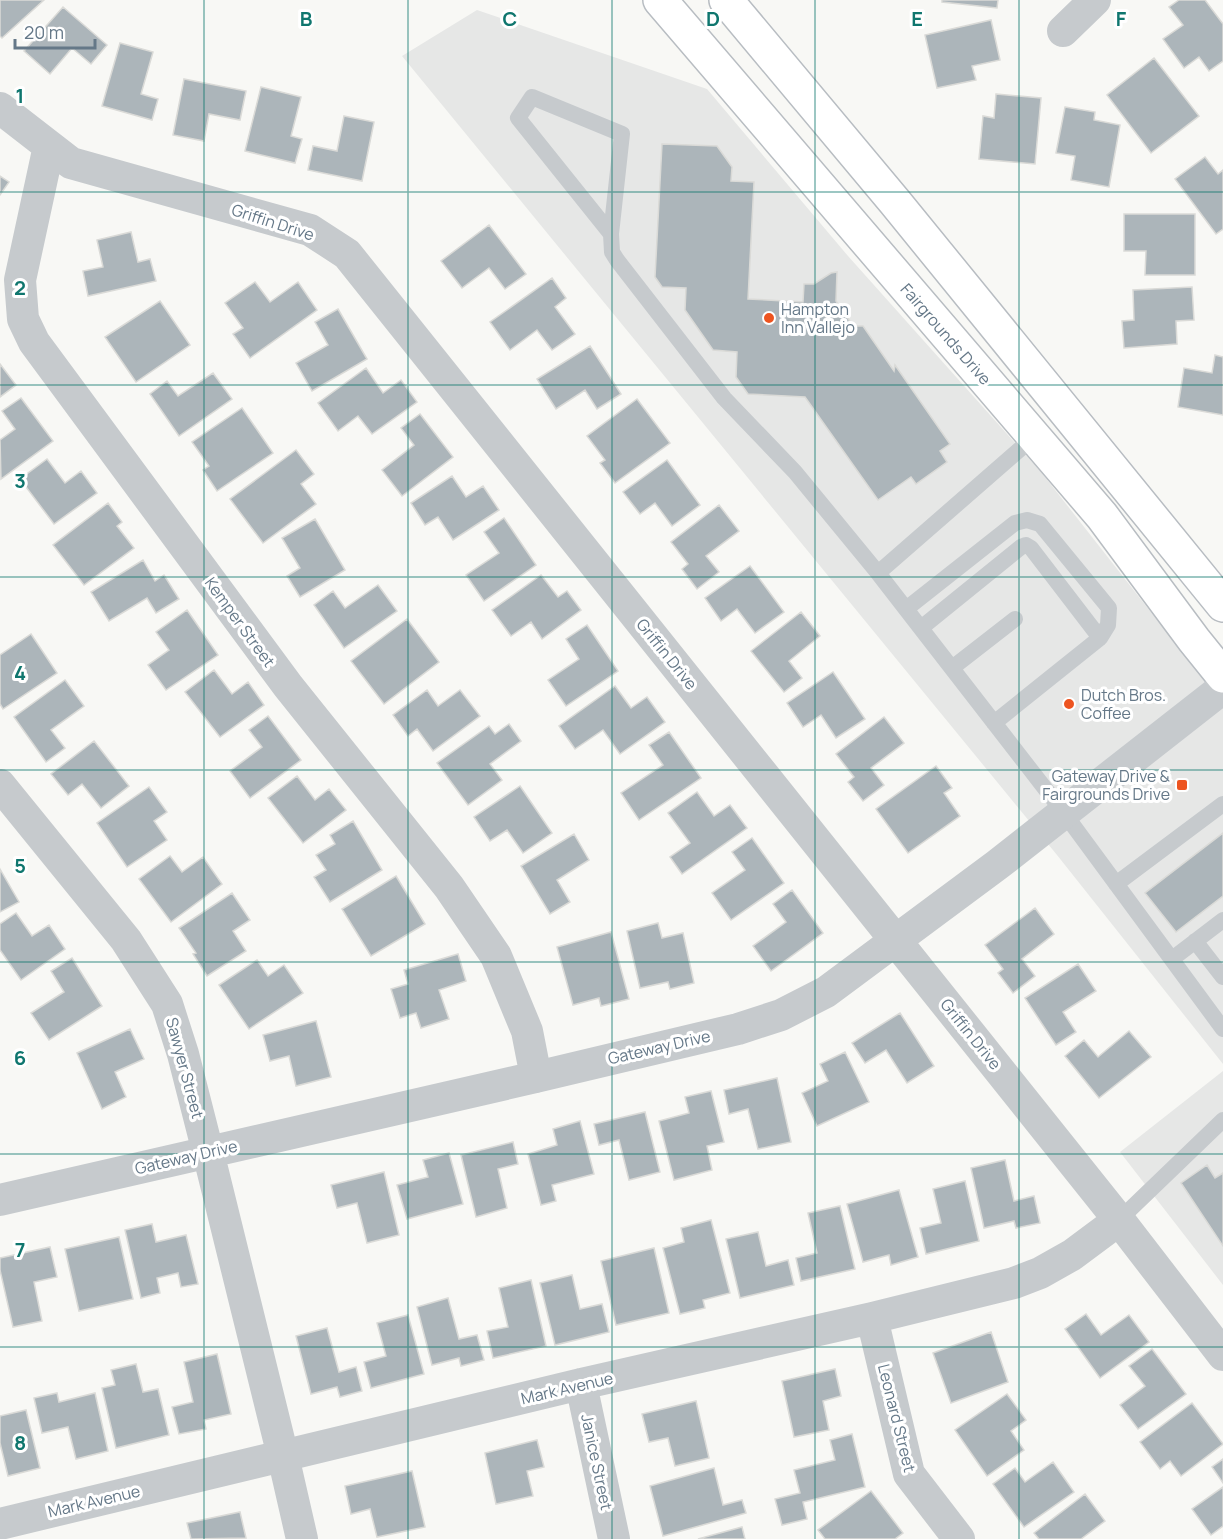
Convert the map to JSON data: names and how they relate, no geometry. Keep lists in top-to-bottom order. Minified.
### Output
{"streets":{"main road":["Fairgrounds Drive"],"street":["Griffin Drive","Kemper Street","Gateway Drive","Sawyer Street","Mark Avenue","Leonard Street","Janice Street"]},"crossings":[["Griffin Drive","Kemper Street"],["Griffin Drive","Gateway Drive"],["Griffin Drive","Mark Avenue"],["Kemper Street","Gateway Drive"],["Gateway Drive","Sawyer Street"],["Sawyer Street","Mark Avenue"],["Mark Avenue","Leonard Street"],["Mark Avenue","Janice Street"]],"places":{"other":["Hampton Inn Vallejo","Dutch Bros. Coffee"],"transit":["Gateway Drive & Fairgrounds Drive"]},"scale_bar":"20 m","grid":{"columns":["B","C","D","E","F"],"rows":["1","2","3","4","5","6","7","8"]}}
